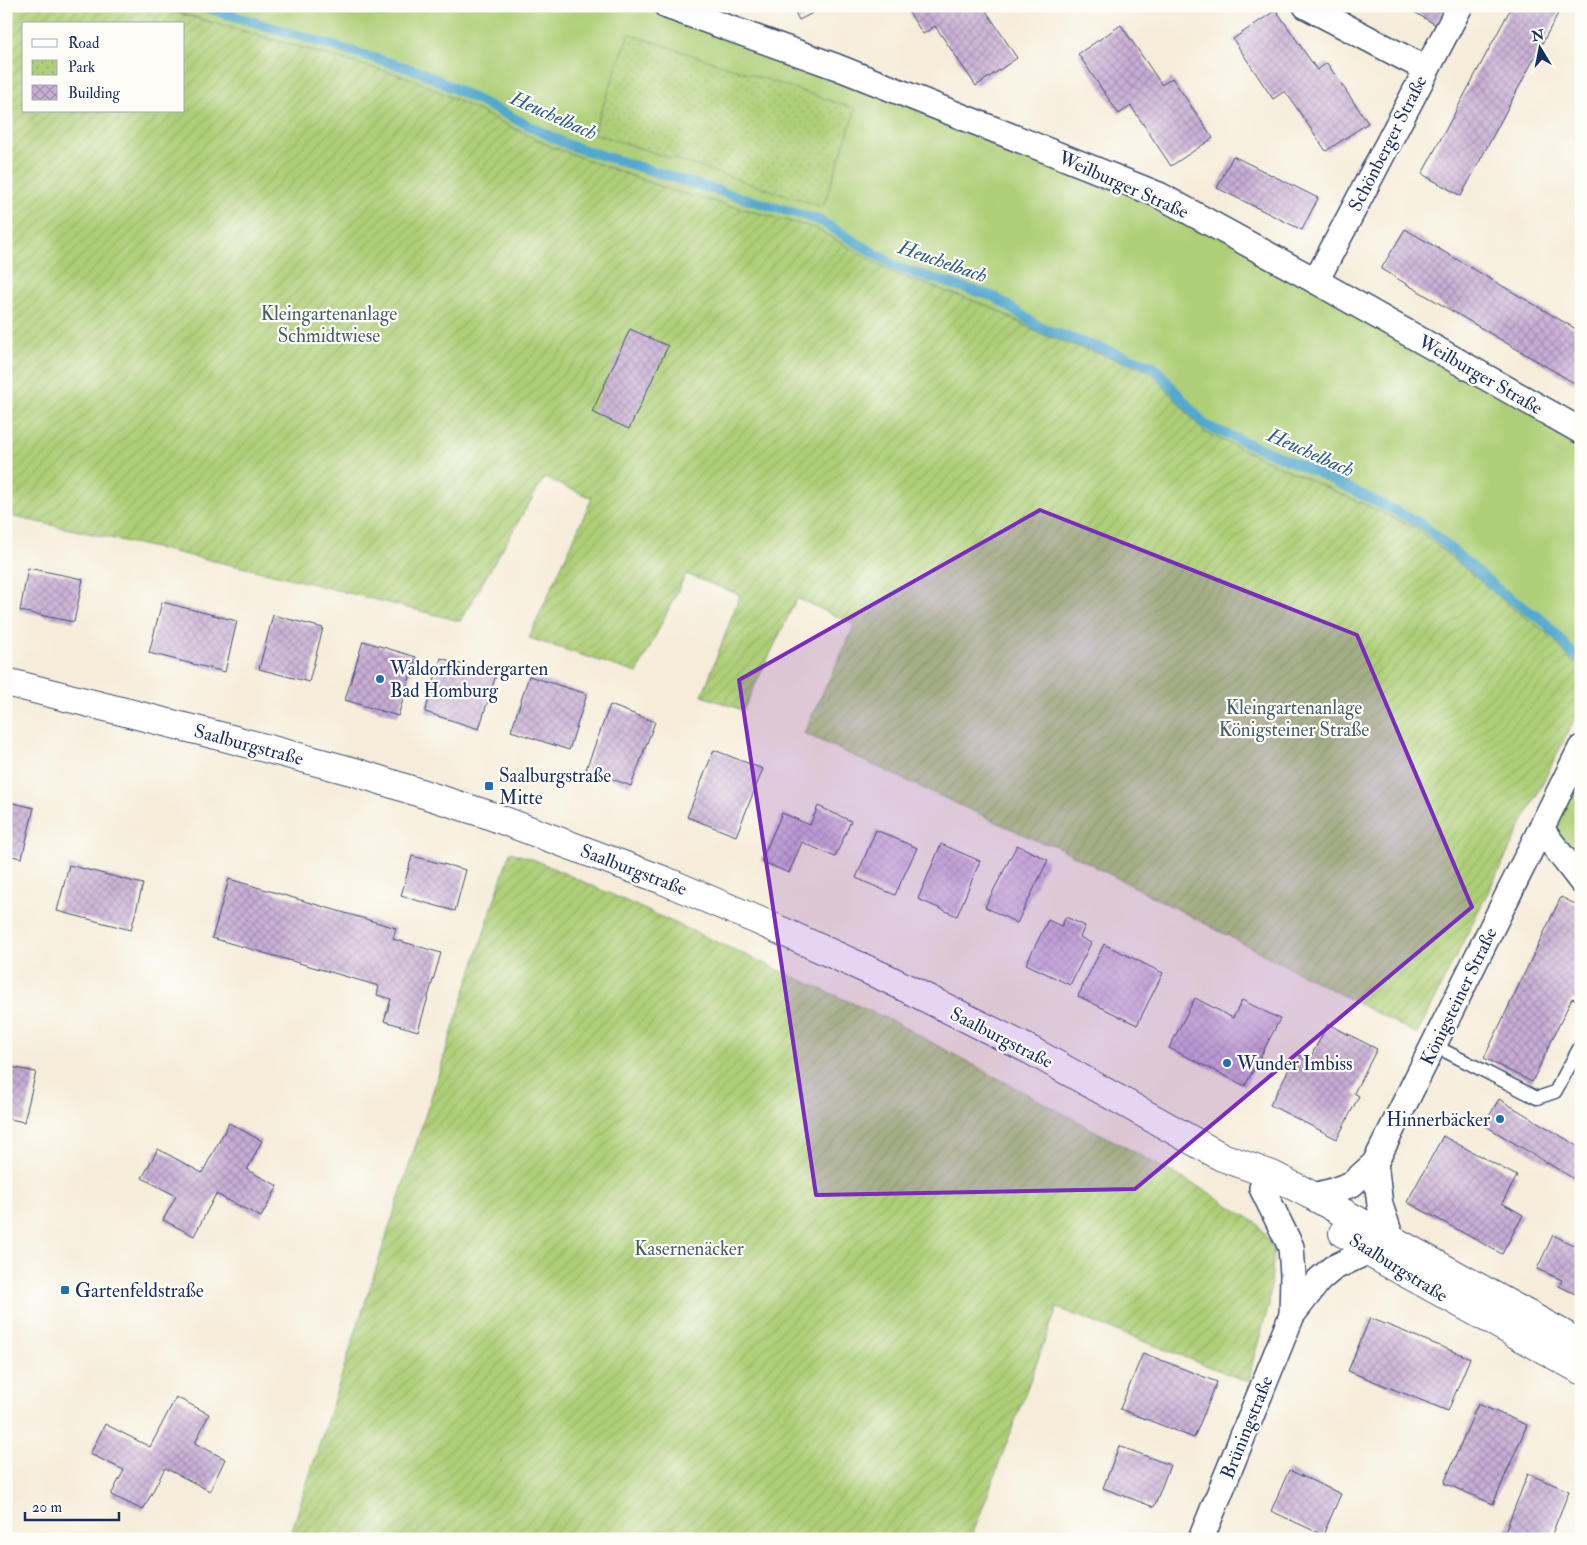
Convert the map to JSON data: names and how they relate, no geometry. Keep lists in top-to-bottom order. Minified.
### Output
{"streets":{"street":["Schönberger Straße","Weilburger Straße","Saalburgstraße","Königsteiner Straße","Brüningstraße"]},"crossings":[["Schönberger Straße","Weilburger Straße"],["Saalburgstraße","Königsteiner Straße"],["Saalburgstraße","Brüningstraße"]],"water":["Heuchelbach"],"parks":["Kleingartenanlage Schmidtwiese","Kleingartenanlage Königsteiner Straße","Kasernenäcker"],"places":{"other":["Waldorfkindergarten Bad Homburg","Wunder Imbiss","Hinnerbäcker"],"transit":["Saalburgstraße Mitte","Gartenfeldstraße"]},"legend":["Road","Park","Building"],"scale_bar":"20 m","north":"top"}
